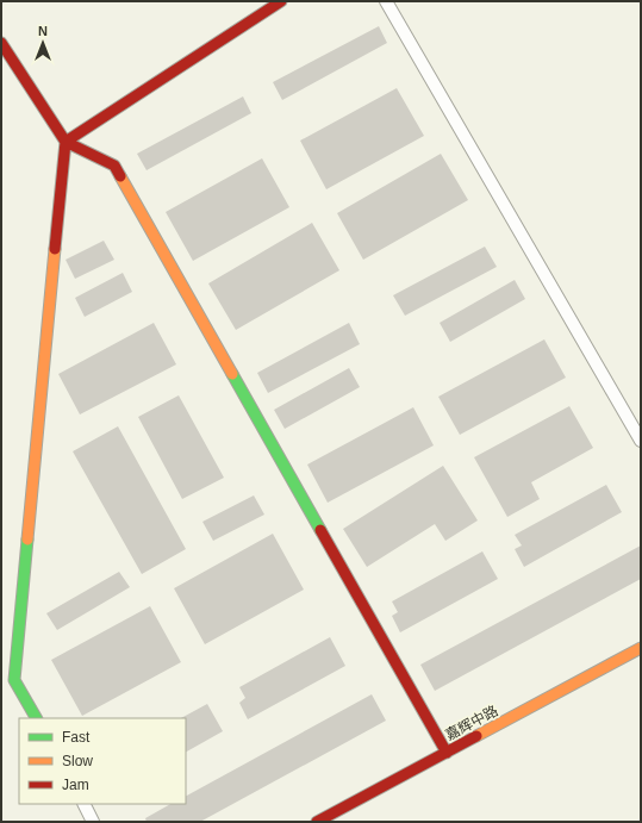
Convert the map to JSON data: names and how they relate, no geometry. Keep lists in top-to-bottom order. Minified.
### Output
{"streets":{"street":["嘉辉中路"]},"legend":["Fast","Slow","Jam"],"north":"top"}
